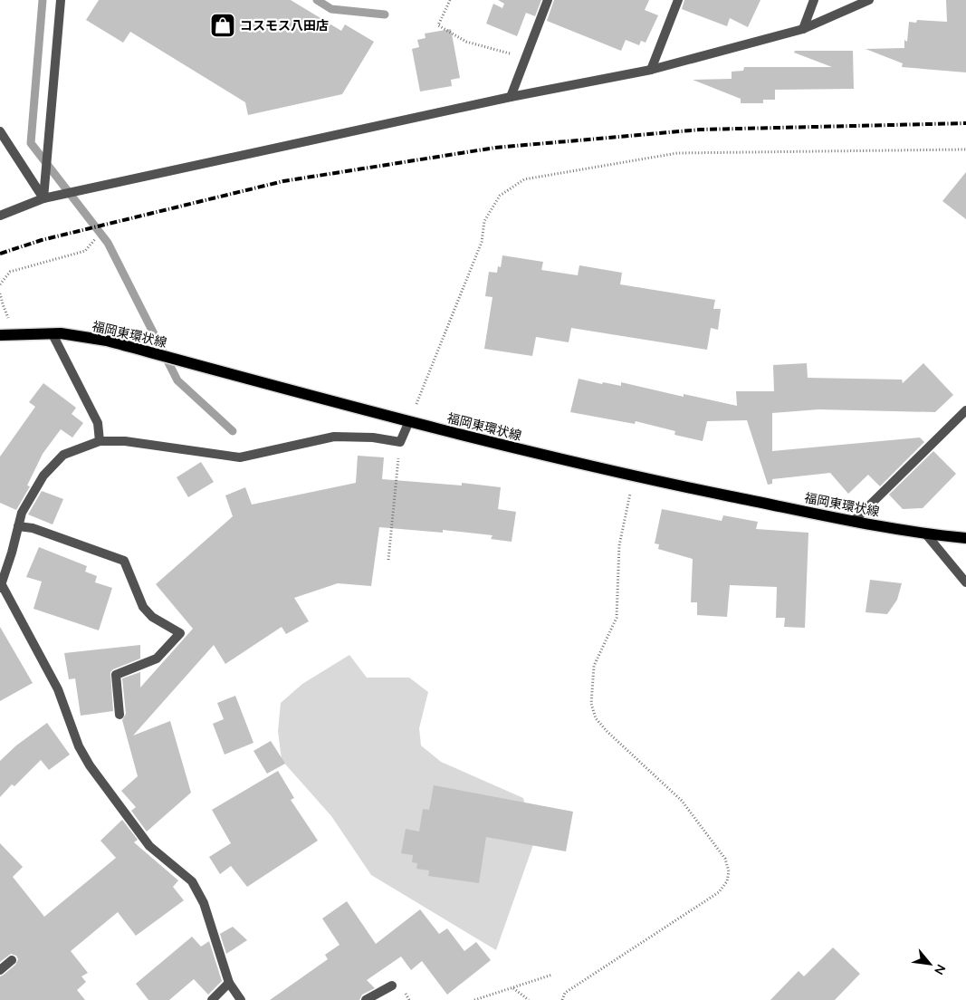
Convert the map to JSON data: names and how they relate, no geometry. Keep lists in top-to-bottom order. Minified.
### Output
{"streets":{"main road":["福岡東環状線"]},"places":{"shop":["コスモス八田店"]},"north":"bottom right"}
